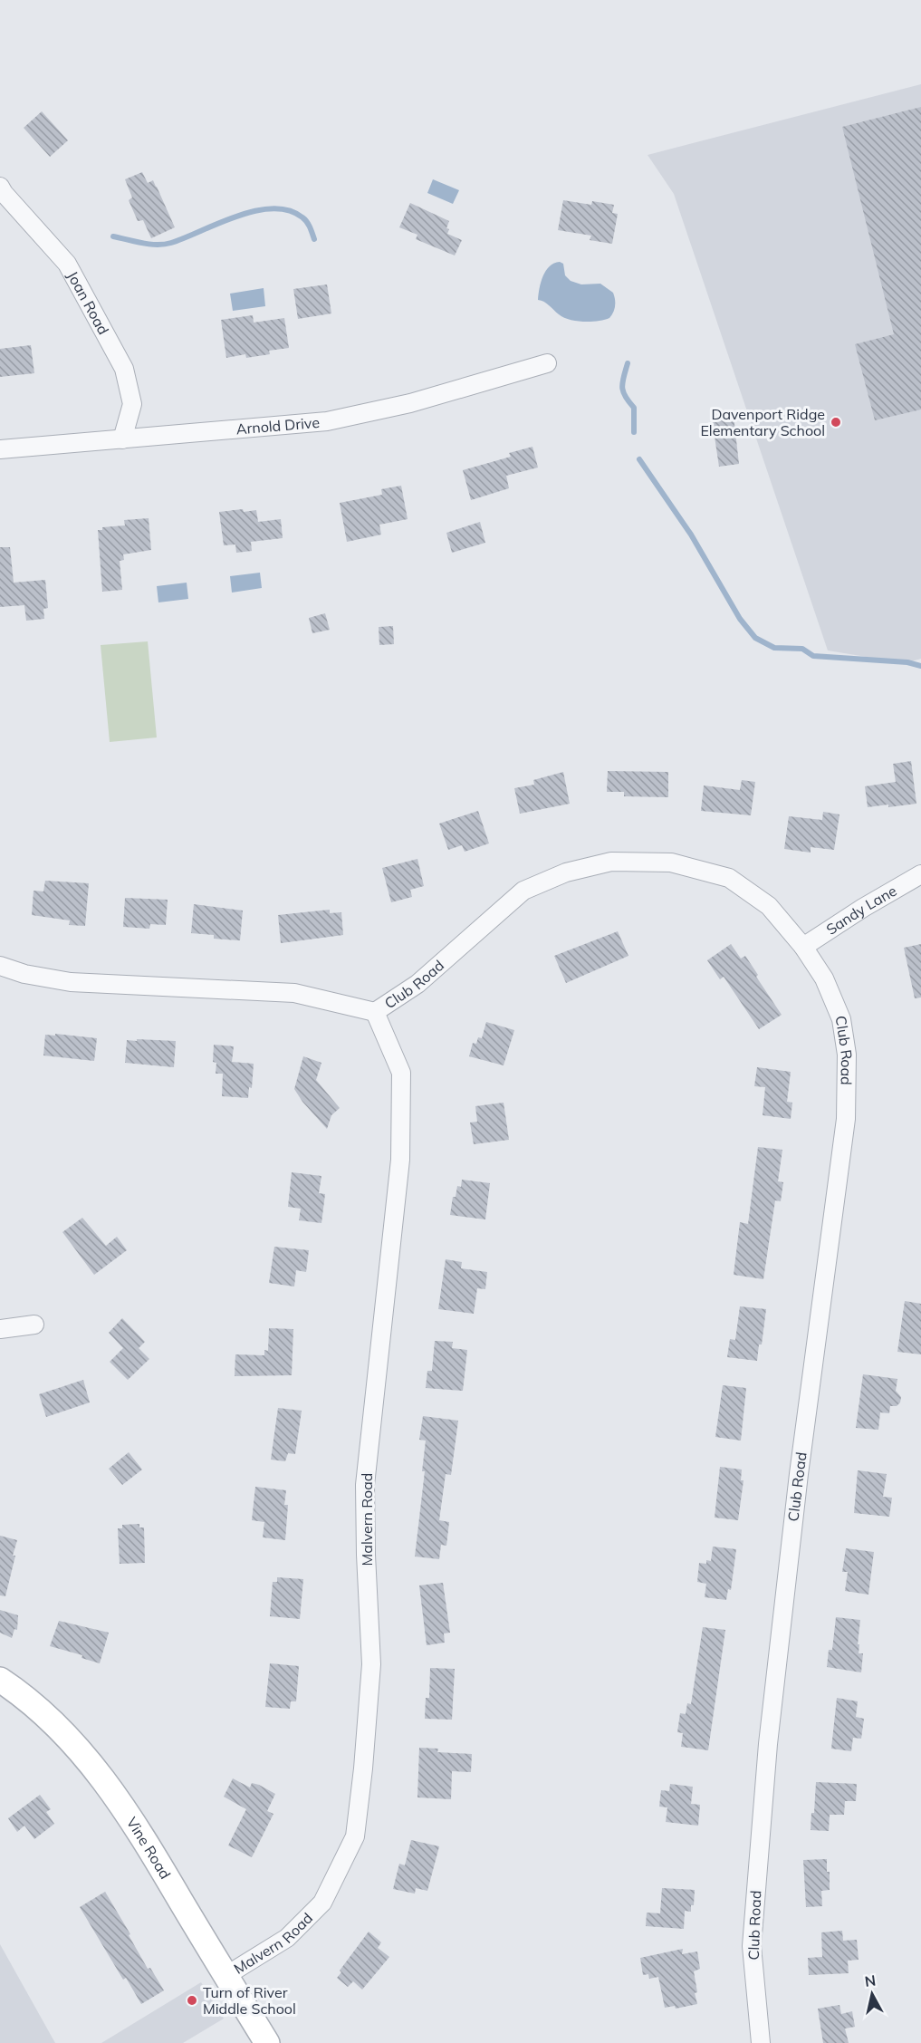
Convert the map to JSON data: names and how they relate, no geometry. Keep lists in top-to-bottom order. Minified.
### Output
{"streets":{"street":["Joan Road","Arnold Drive","Sandy Lane","Club Road","Malvern Road","Vine Road"]},"crossings":[["Joan Road","Arnold Drive"],["Sandy Lane","Club Road"],["Club Road","Malvern Road"],["Malvern Road","Vine Road"]],"places":["Davenport Ridge Elementary School","Turn of River Middle School"],"north":"top"}
